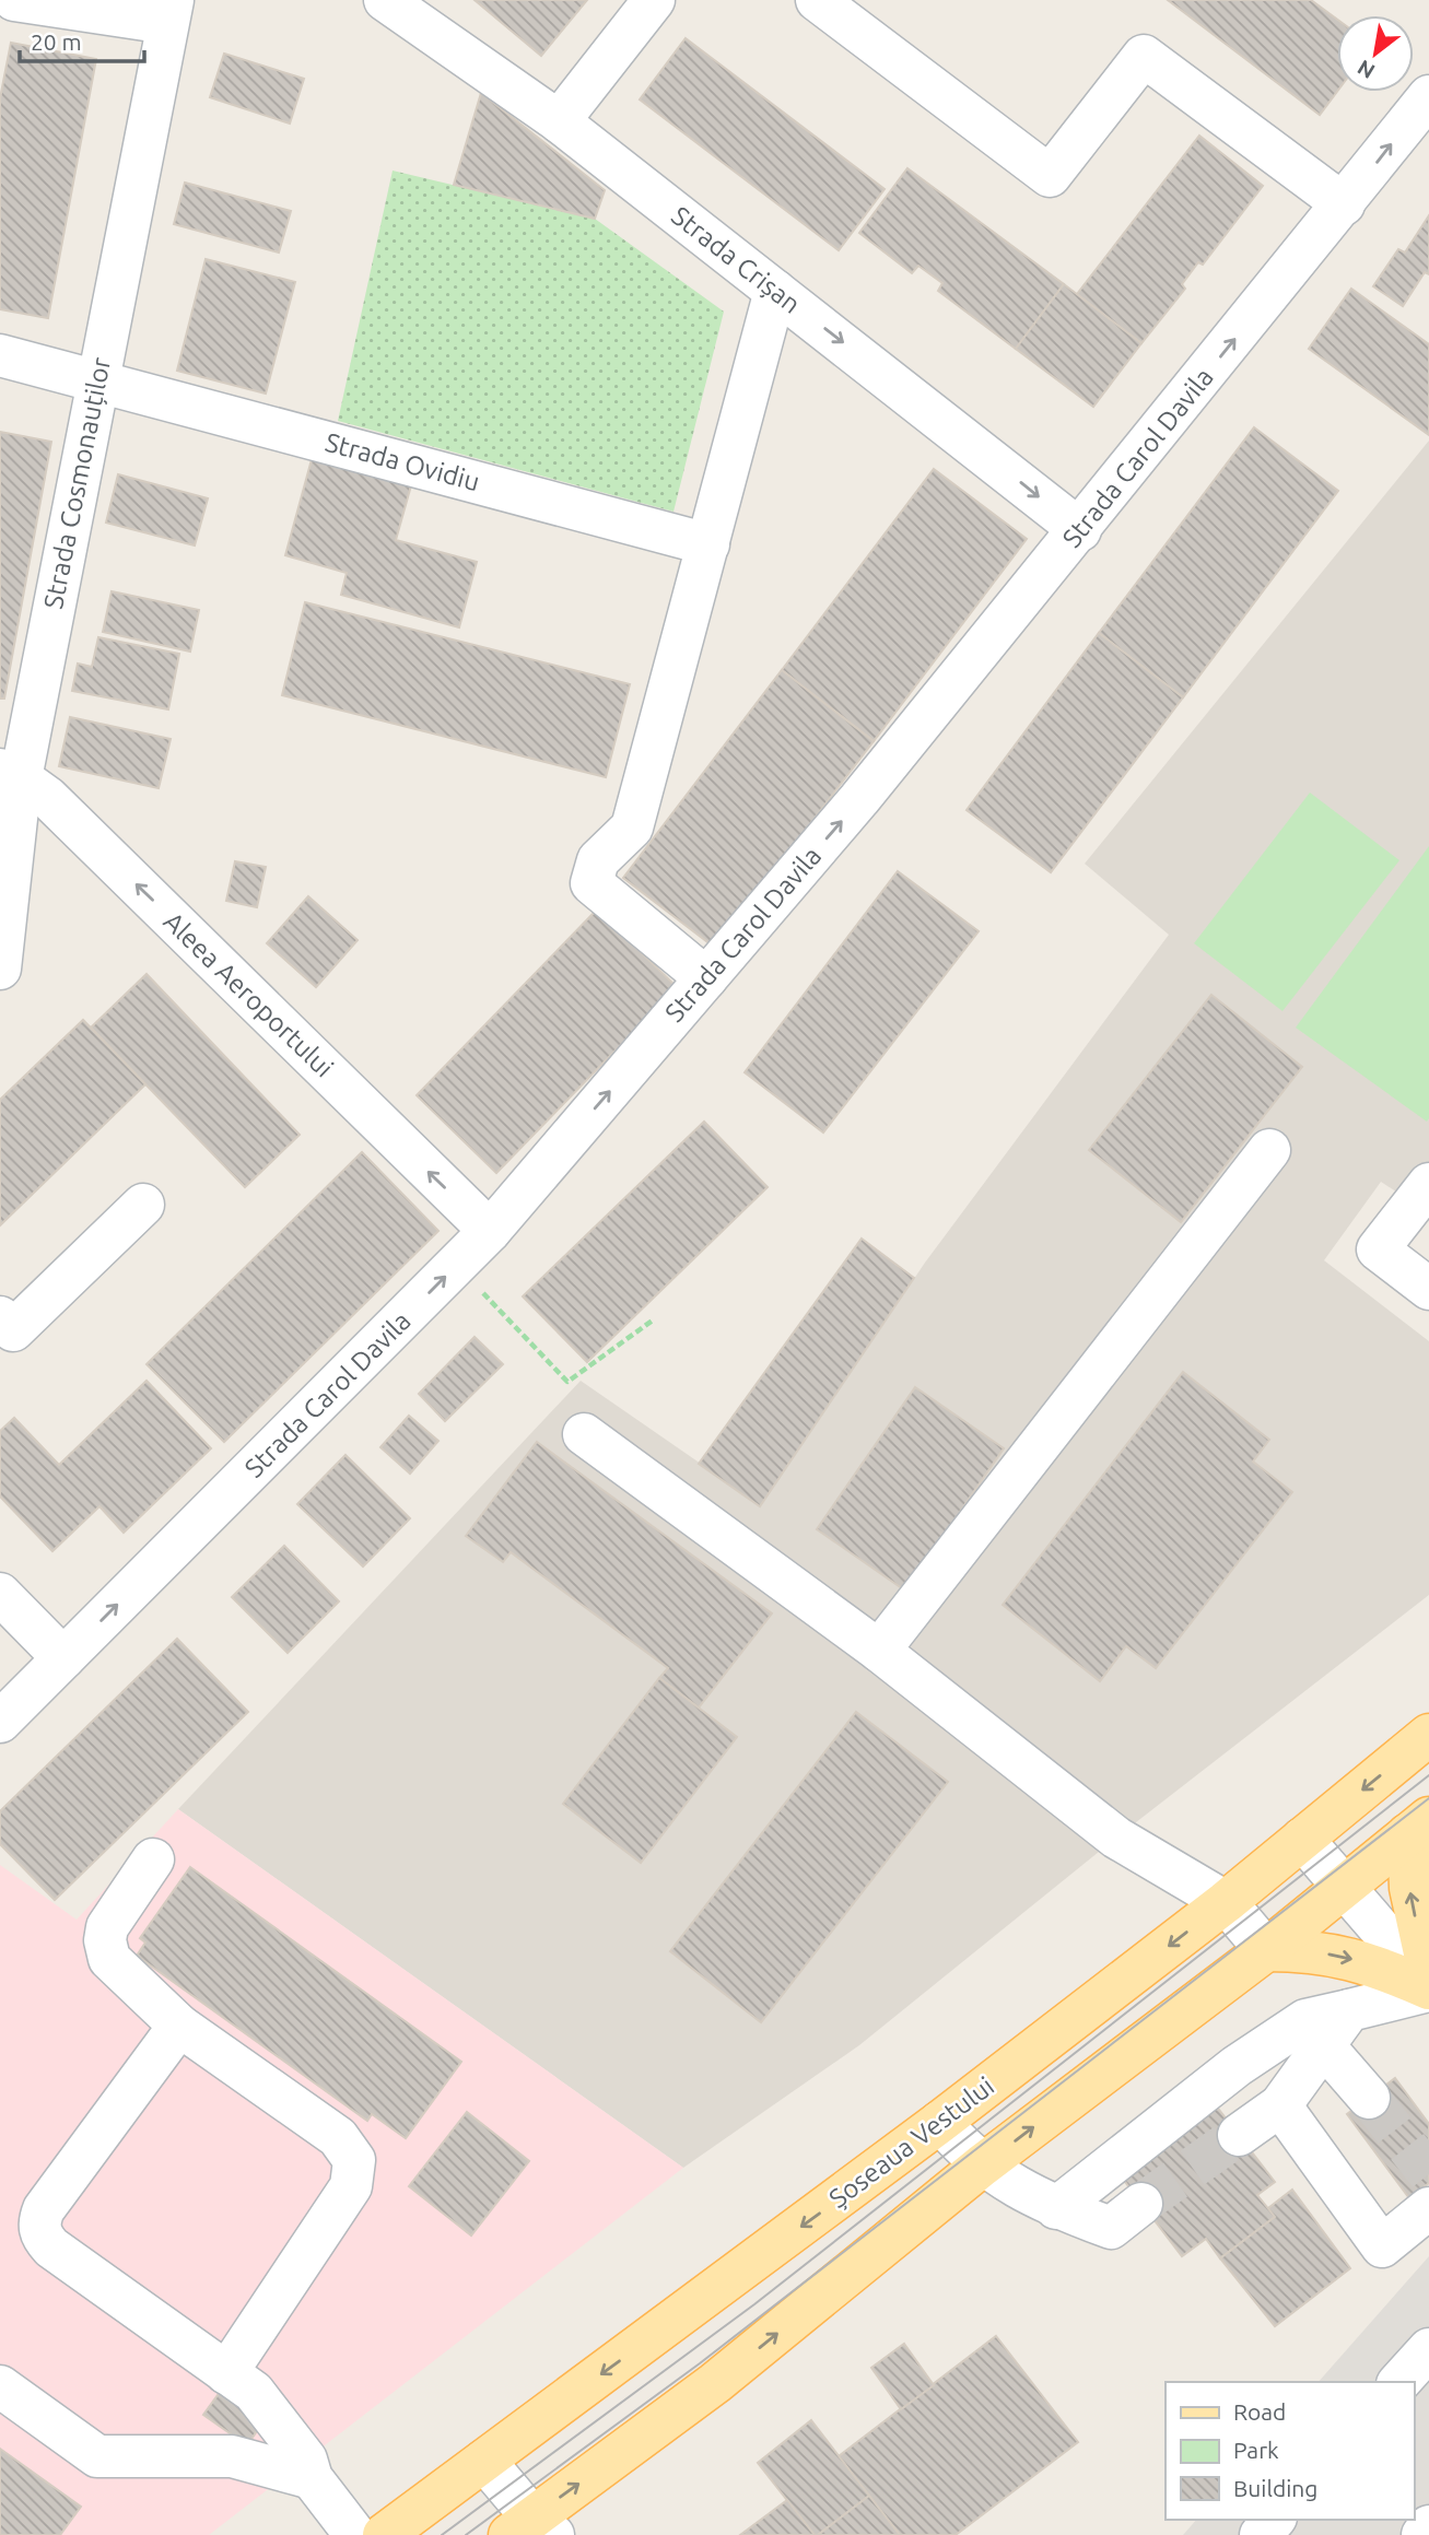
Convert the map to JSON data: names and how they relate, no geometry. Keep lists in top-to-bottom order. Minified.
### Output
{"streets":{"main road":["Șoseaua Vestului"],"street":["Strada Crișan","Strada Carol Davila","Strada Ovidiu","Strada Cosmonauților","Aleea Aeroportului"]},"crossings":[["Strada Crișan","Strada Carol Davila"],["Strada Carol Davila","Aleea Aeroportului"],["Strada Ovidiu","Strada Cosmonauților"],["Strada Cosmonauților","Aleea Aeroportului"]],"one_way":["Strada Crișan","Strada Carol Davila","Aleea Aeroportului"],"legend":["Road","Park","Building"],"scale_bar":"20 m","north":"bottom left"}
